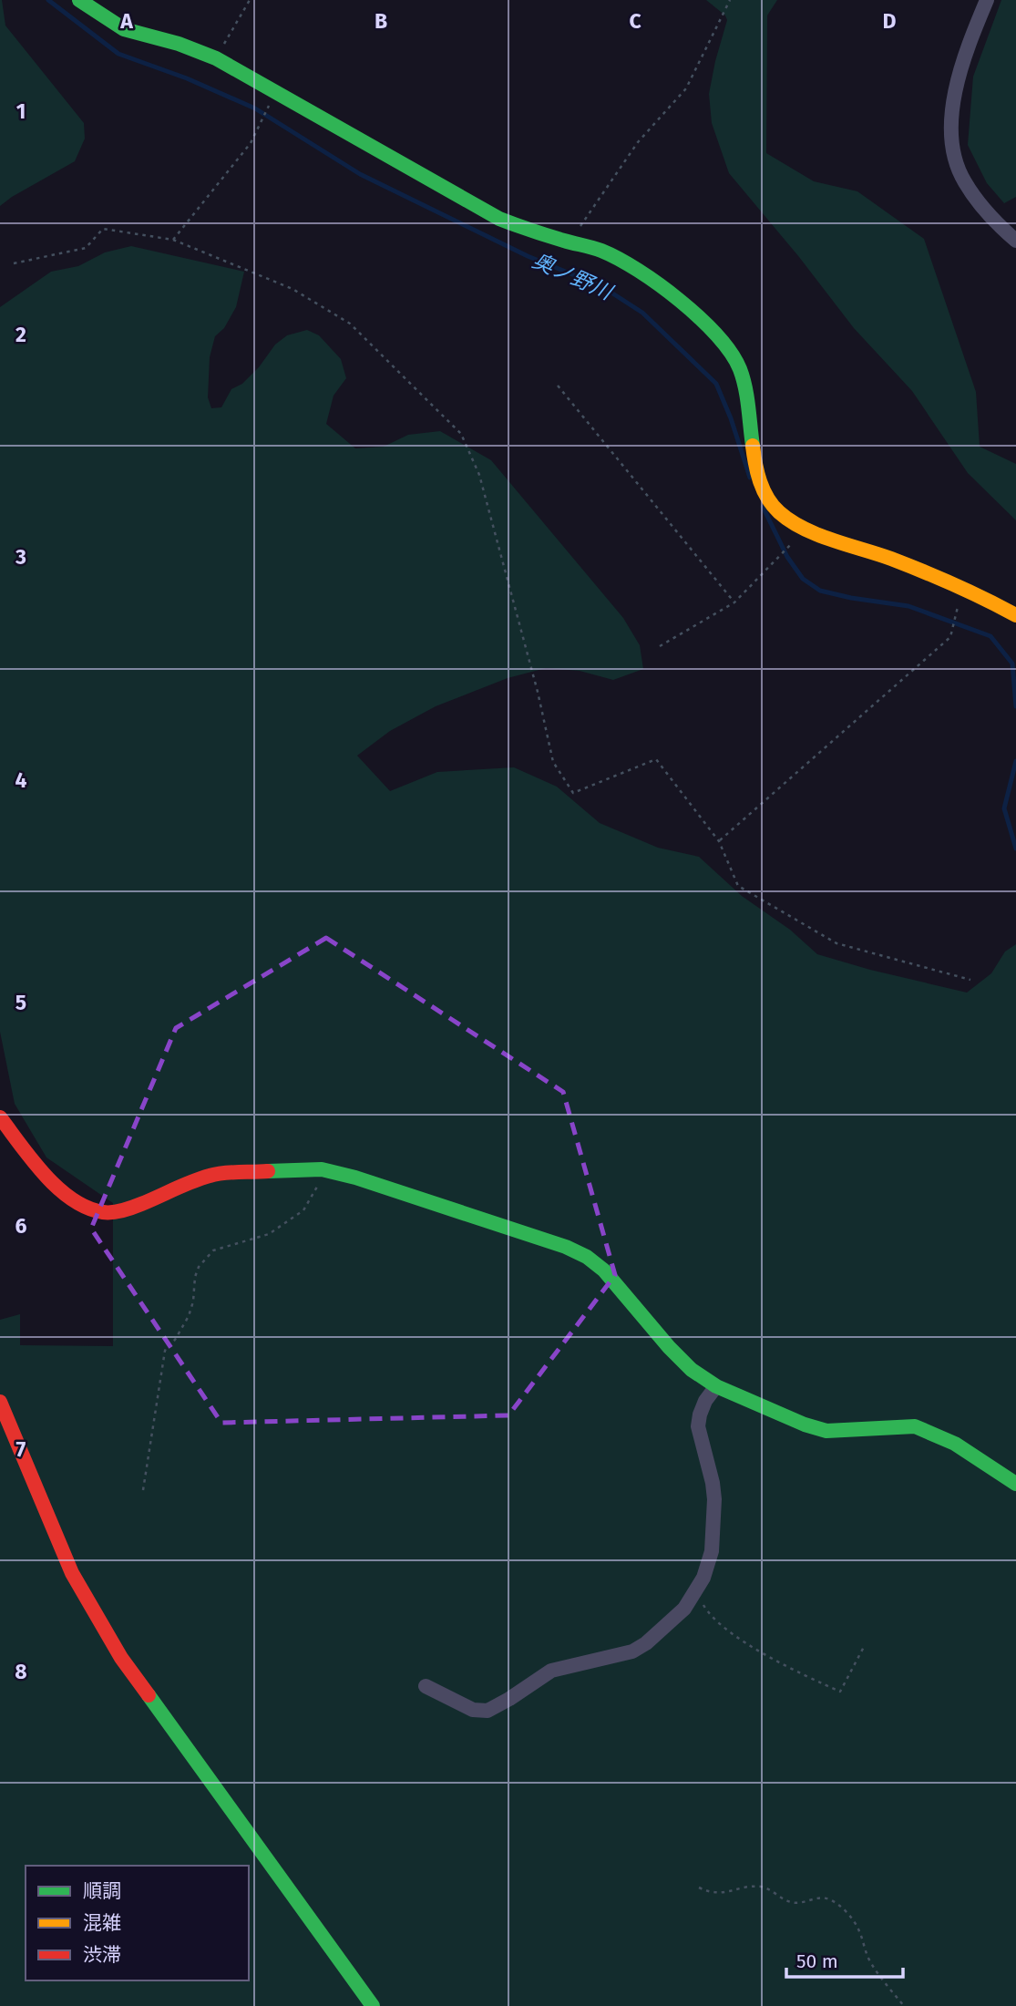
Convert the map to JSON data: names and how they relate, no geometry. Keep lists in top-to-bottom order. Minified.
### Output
{"water":["奥ノ野川"],"legend":["順調","混雑","渋滞"],"scale_bar":"50 m","grid":{"columns":["A","B","C","D"],"rows":["1","2","3","4","5","6","7","8"]}}
